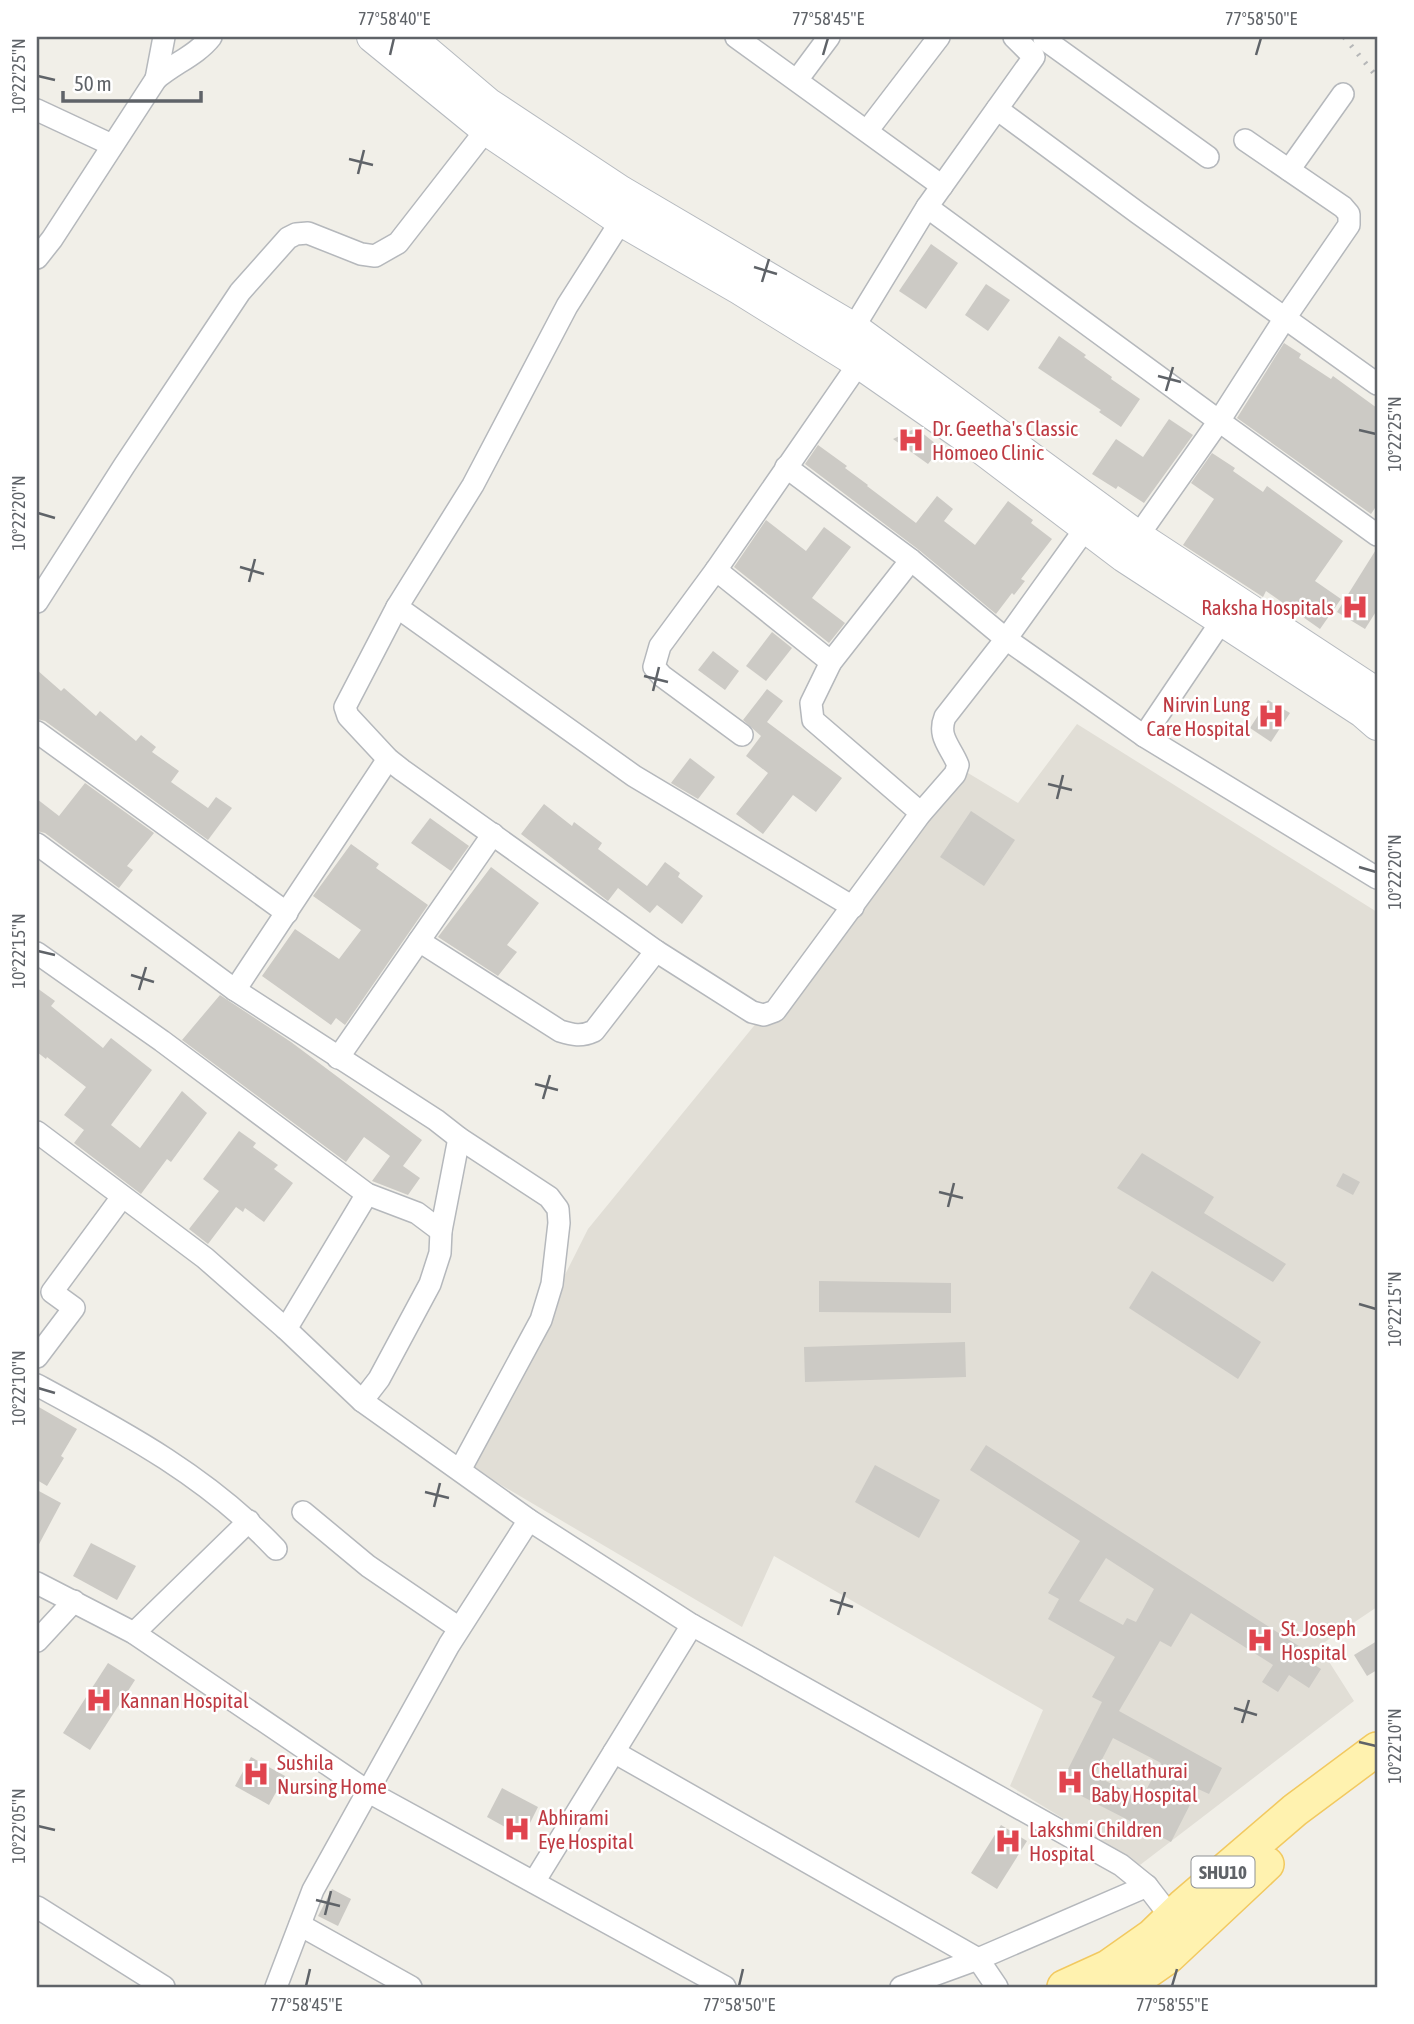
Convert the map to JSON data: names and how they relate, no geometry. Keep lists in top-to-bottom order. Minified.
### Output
{"streets":{"main road":["SHU10"]},"places":{"hospital":["Dr. Geetha's Classic Homoeo Clinic","Raksha Hospitals","Nirvin Lung Care Hospital","St. Joseph Hospital","Kannan Hospital","Sushila Nursing Home","Chellathurai Baby Hospital","Abhirami Eye Hospital","Lakshmi Children Hospital"]},"scale_bar":"50 m","coordinates":["77°58'40\"E","77°58'45\"E","77°58'50\"E","10°22'25\"N","10°22'20\"N","10°22'15\"N","10°22'10\"N","10°22'05\"N","77°58'55\"E"]}
